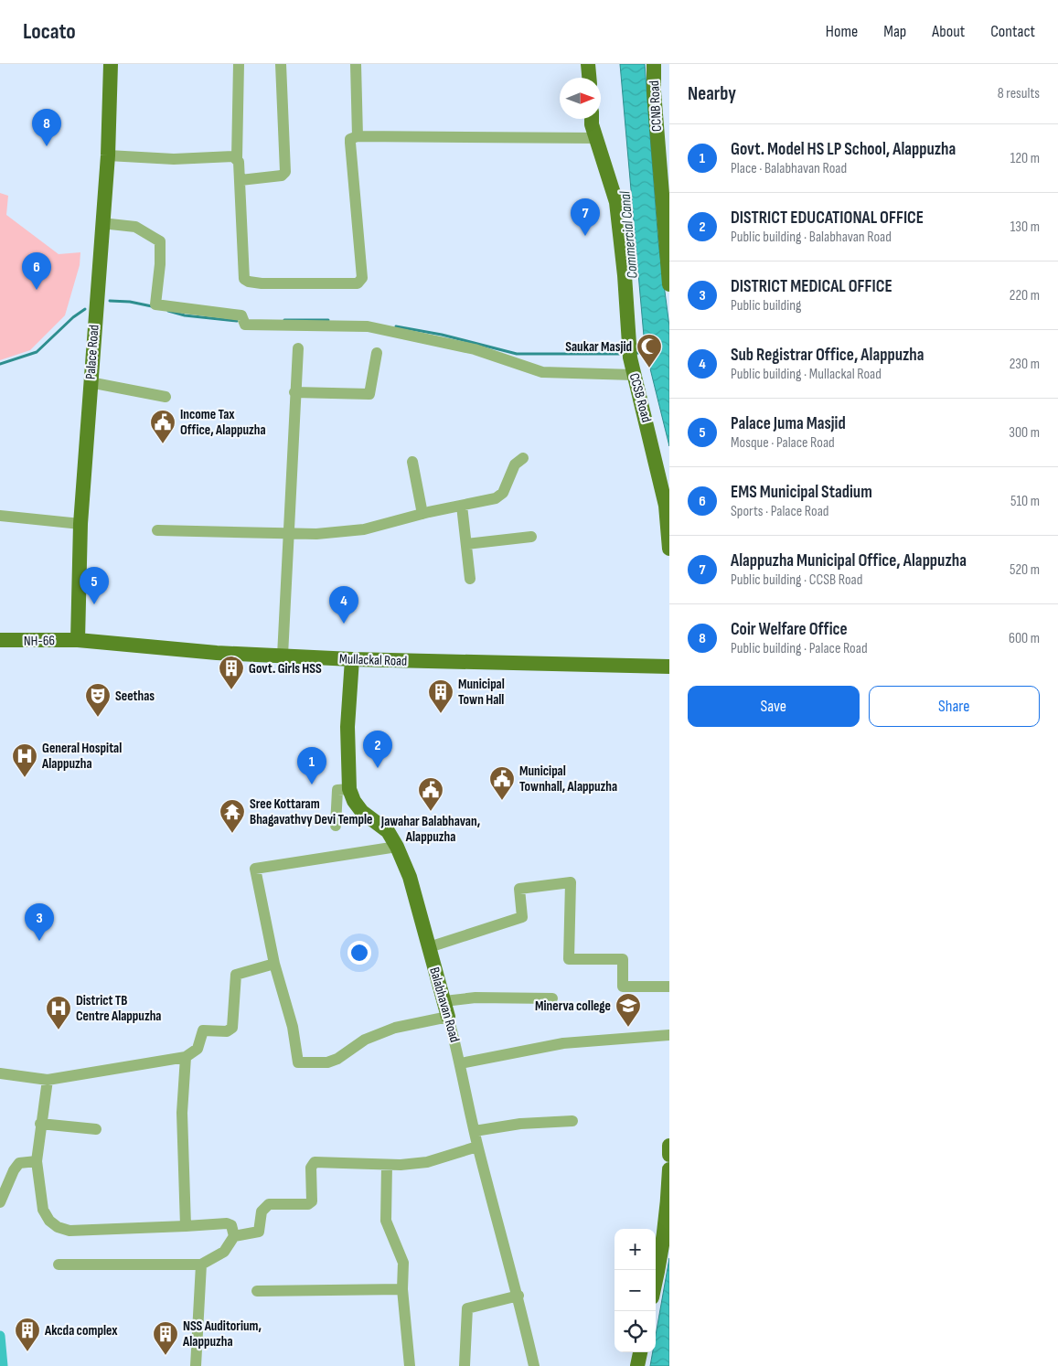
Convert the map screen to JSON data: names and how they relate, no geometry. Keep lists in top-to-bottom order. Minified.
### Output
{"streets":{"main road":["CCNB Road","Palace Road","CCSB Road","NH-66","Mullackal Road","Balabhavan Road"]},"crossings":[["Palace Road","NH-66"],["Palace Road","Mullackal Road"],["NH-66","Mullackal Road"],["Mullackal Road","Balabhavan Road"]],"water":["Commercial Canal"],"places":{"mosque":["Saukar Masjid"],"public building":["Income Tax Office, Alappuzha","Municipal Townhall, Alappuzha","Jawahar Balabhavan, Alappuzha"],"building":["Govt. Girls HSS","Municipal Town Hall","Akcda complex","NSS Auditorium, Alappuzha"],"theatre":["Seethas"],"hospital":["General Hospital Alappuzha","District TB Centre Alappuzha"],"temple":["Sree Kottaram Bhagavathvy Devi Temple"],"school or university":["Minerva college"]},"north":"right","page":{"header":"Locato","nav":["Home","Map","About","Contact"],"heading":["Nearby","8 results"],"pins":["8","7","6","5","4","2","1","3"],"list":[{"mark":"1","name":"Govt. Model HS LP School, Alappuzha","note":"Place · Balabhavan Road","value":"120 m"},{"mark":"2","name":"DISTRICT EDUCATIONAL OFFICE","note":"Public building · Balabhavan Road","value":"130 m"},{"mark":"3","name":"DISTRICT MEDICAL OFFICE","note":"Public building","value":"220 m"},{"mark":"4","name":"Sub Registrar Office, Alappuzha","note":"Public building · Mullackal Road","value":"230 m"},{"mark":"5","name":"Palace Juma Masjid","note":"Mosque · Palace Road","value":"300 m"},{"mark":"6","name":"EMS Municipal Stadium","note":"Sports · Palace Road","value":"510 m"},{"mark":"7","name":"Alappuzha Municipal Office, Alappuzha","note":"Public building · CCSB Road","value":"520 m"},{"mark":"8","name":"Coir Welfare Office","note":"Public building · Palace Road","value":"600 m"}],"buttons":["Save","Share"],"map_buttons":["+","−"]}}
